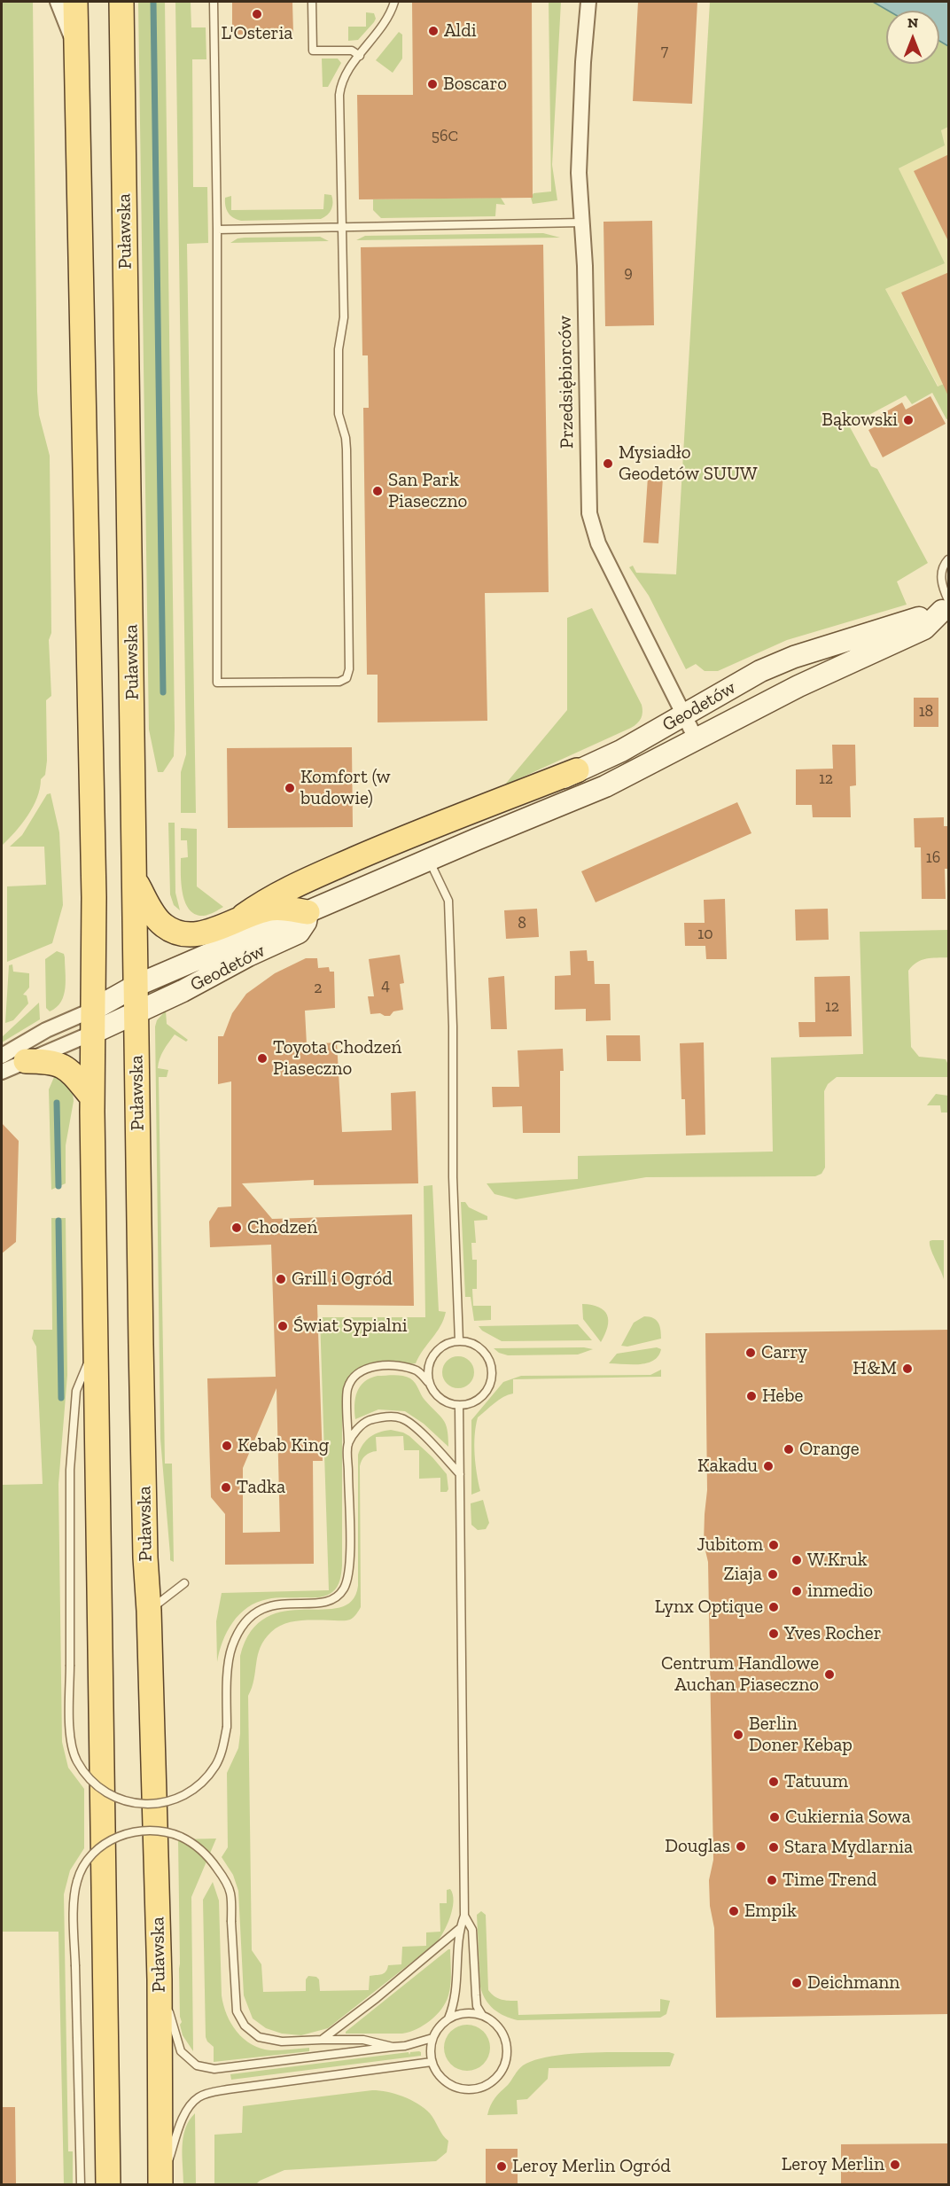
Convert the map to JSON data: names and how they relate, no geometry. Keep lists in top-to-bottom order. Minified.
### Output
{"streets":{"main road":["Puławska"],"street":["Przedsiębiorców","Geodetów"]},"crossings":[["Puławska","Geodetów"],["Przedsiębiorców","Geodetów"]],"places":["L'Osteria","Aldi","Boscaro","Bąkowski","Mysiadło Geodetów SUUW","San Park Piaseczno","Komfort (w budowie)","Toyota Chodzeń Piaseczno","Chodzeń","Grill i Ogród","Świat Sypialni","Carry","H&M","Hebe","Kebab King","Orange","Kakadu","Tadka","Jubitom","W.Kruk","Ziaja","inmedio","Lynx Optique","Yves Rocher","Centrum Handlowe Auchan Piaseczno","Berlin Doner Kebap","Tatuum","Cukiernia Sowa","Douglas","Stara Mydlarnia","Time Trend","Empik","Deichmann","Leroy Merlin","Leroy Merlin Ogród"],"house_numbers":["7","56C","9","18","12","16","8","10","4","2","12"],"north":"top"}
